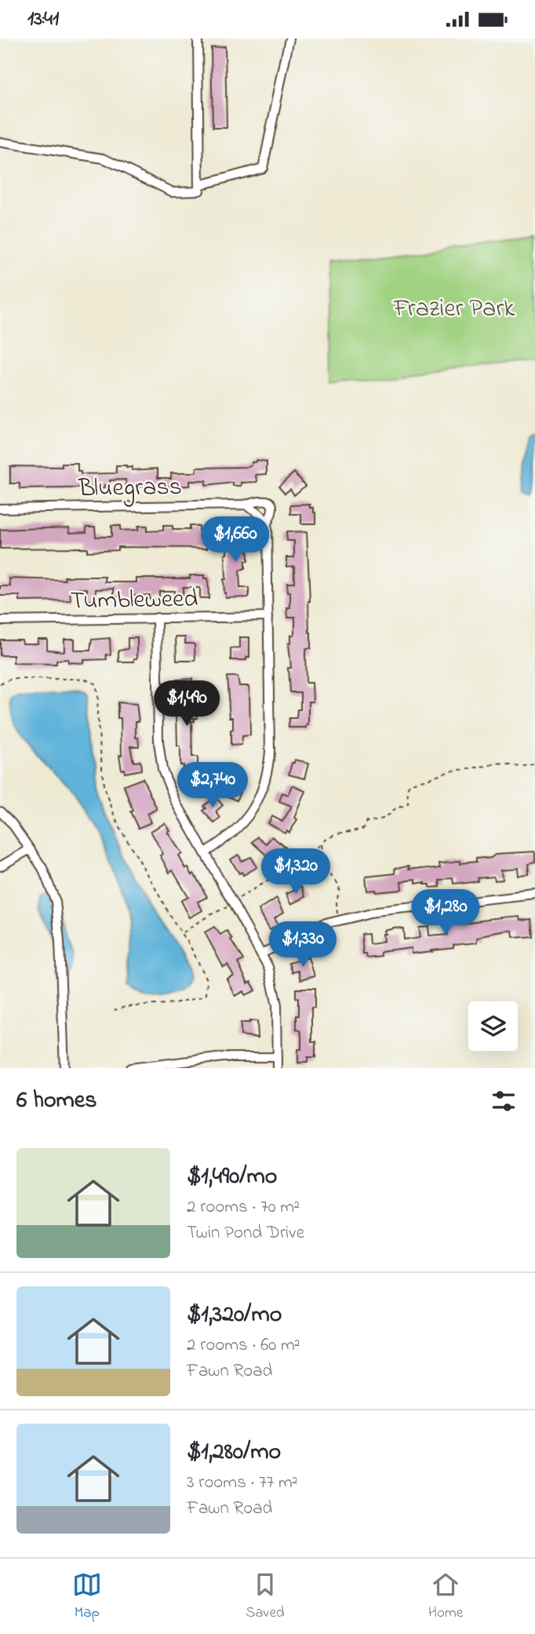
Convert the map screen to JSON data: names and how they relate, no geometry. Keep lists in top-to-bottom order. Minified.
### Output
{"streets":{"street":["Bluegrass","Tumbleweed"]},"parks":["Frazier Park"],"page":{"status":"13:41","price":["$1,660","$1,490","$2,740","$1,320","$1,280","$1,330"],"heading":"6 homes","list":[{"name":"$1,490/mo","note":"2 rooms · 70 m² · Twin Pond Drive"},{"name":"$1,320/mo","note":"2 rooms · 60 m² · Fawn Road"},{"name":"$1,280/mo","note":"3 rooms · 77 m² · Fawn Road"}],"tabs":["Map","Saved","Home"]}}
